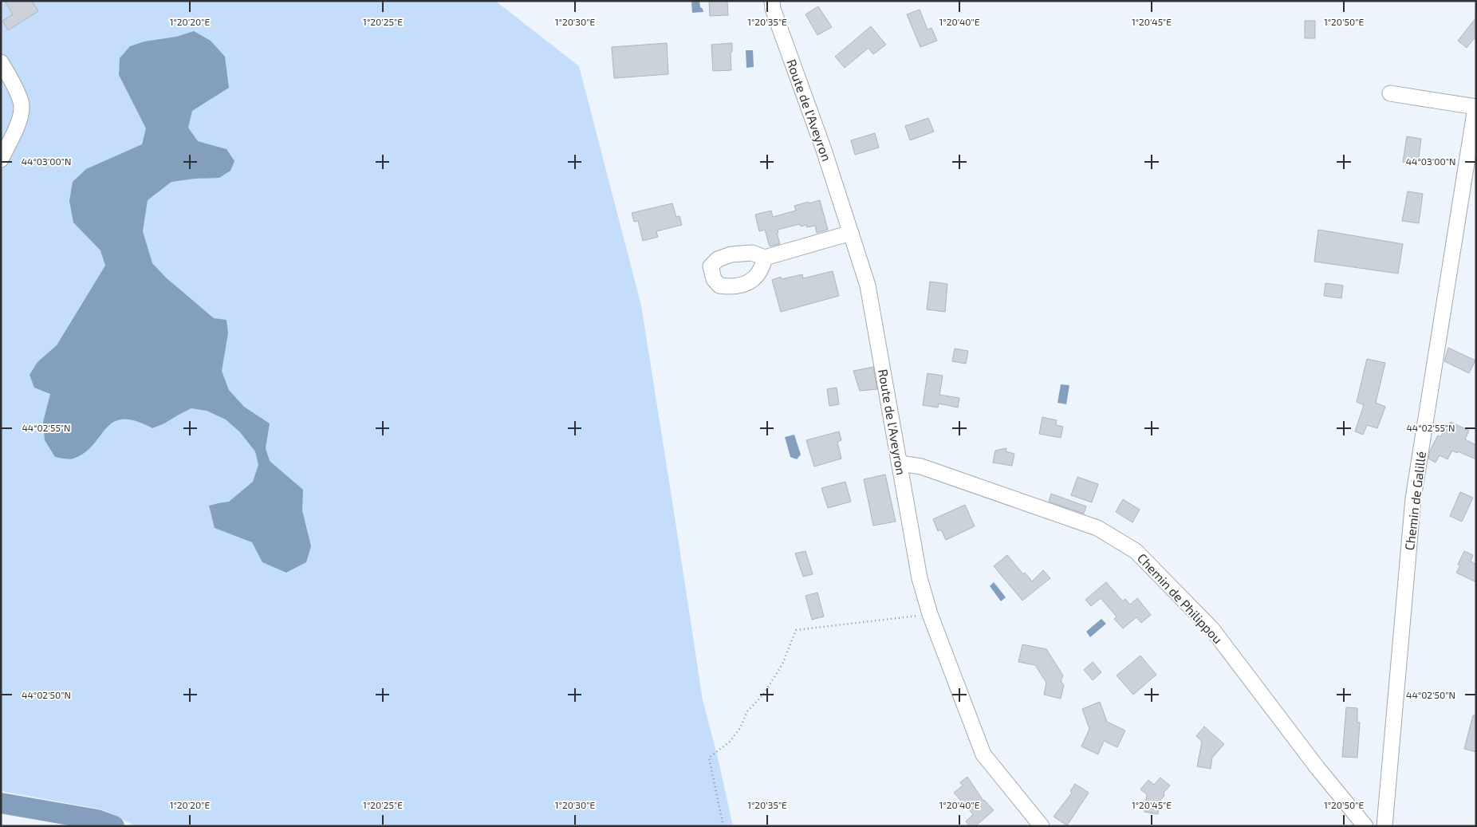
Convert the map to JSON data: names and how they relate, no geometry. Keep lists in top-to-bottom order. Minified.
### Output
{"streets":{"street":["Route de l'Aveyron","Chemin de Galillé","Chemin de Philippou"]},"crossings":[["Route de l'Aveyron","Chemin de Philippou"]],"coordinates":["1°20'20\"E","1°20'25\"E","1°20'30\"E","1°20'35\"E","1°20'40\"E","1°20'45\"E","1°20'50\"E","44°03'00\"N","44°02'55\"N","44°02'50\"N"]}
